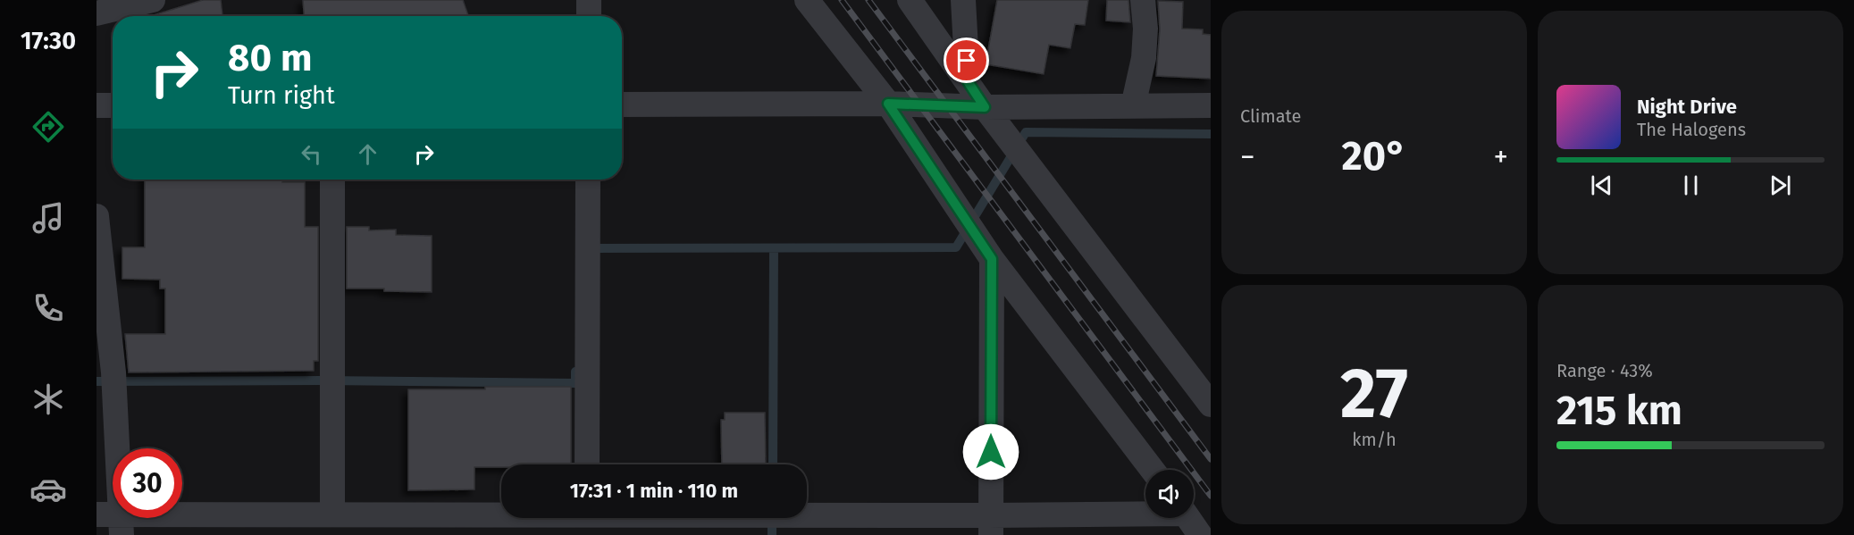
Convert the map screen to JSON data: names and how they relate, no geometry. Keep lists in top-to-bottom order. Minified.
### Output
{"page":{"tabs":"17:30","tile":["Climate",["27","km/h"],["Range · 43%","215 km"]],"turn":["80 m","Turn right"],"song":["Night Drive","The Halogens"],"heat":["−","20°","+"],"limit":"30","trip":"17:31 · 1 min · 110 m"}}
